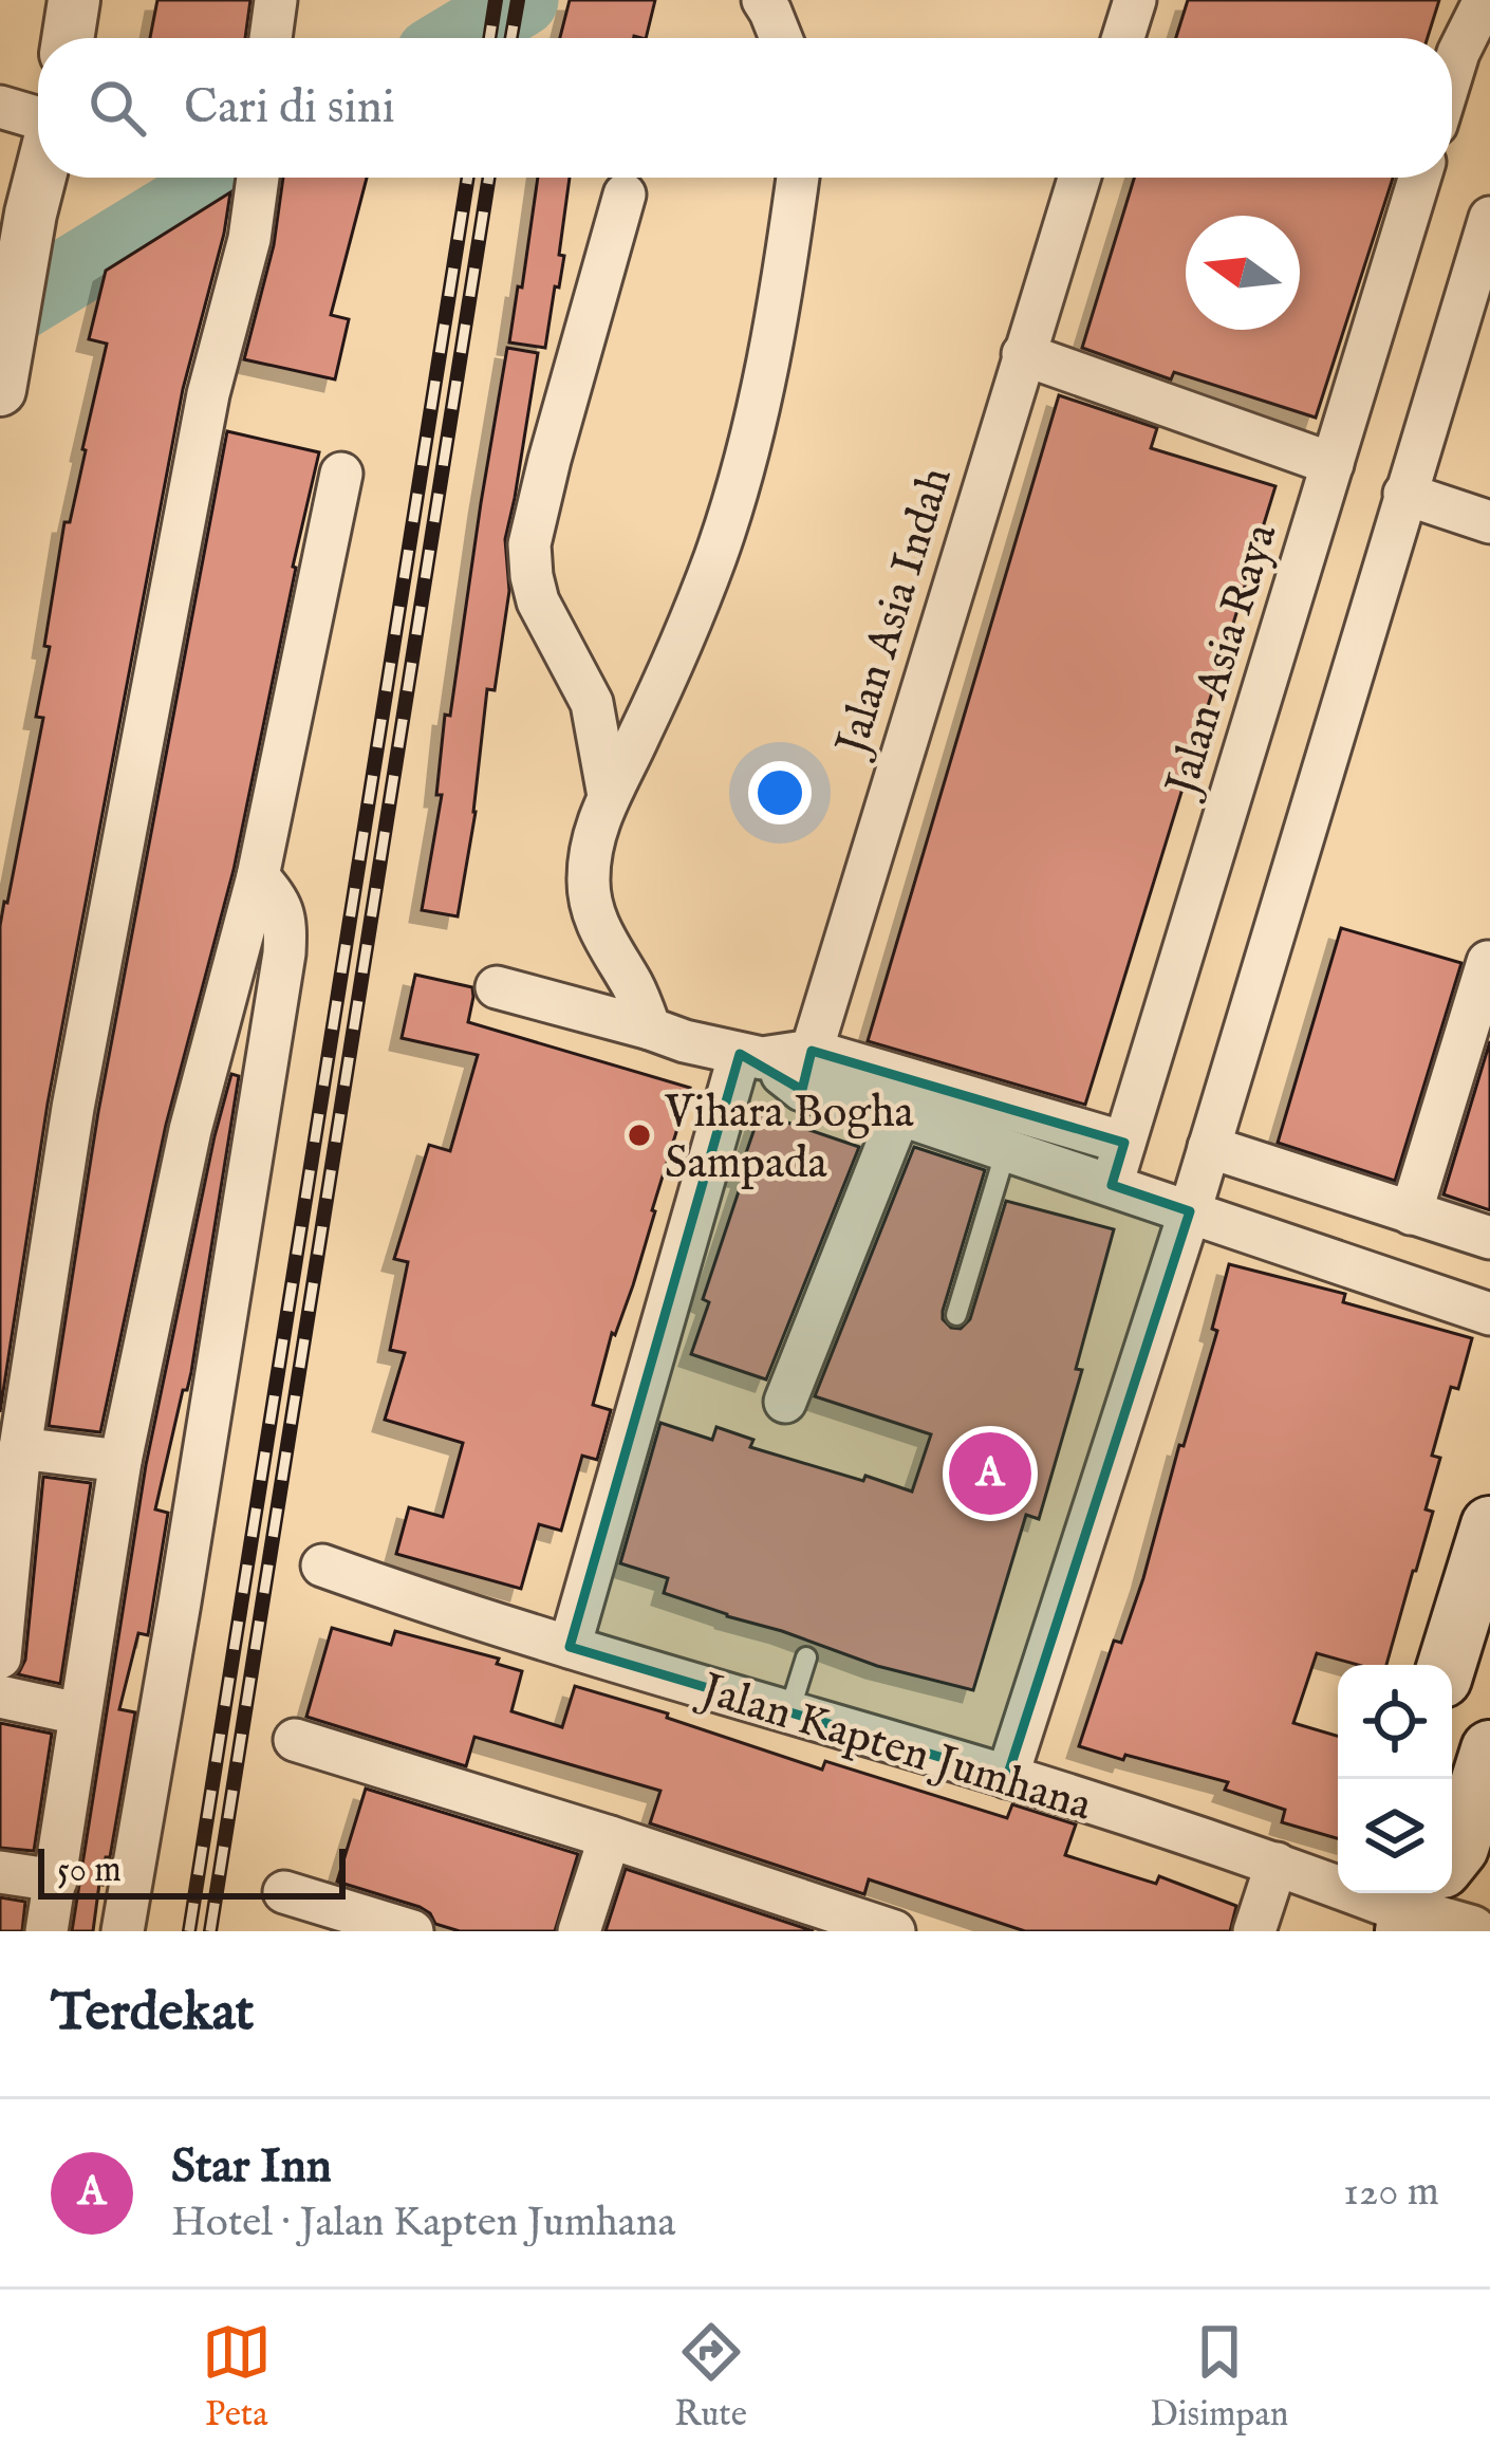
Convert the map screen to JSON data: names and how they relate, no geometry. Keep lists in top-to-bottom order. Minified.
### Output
{"streets":{"street":["Jalan Asia Indah","Jalan Asia Raya","Jalan Kapten Jumhana"]},"places":["Vihara Bogha Sampada"],"scale_bar":"50 m","north":"left","page":{"search":"Cari di sini","pins":"A","scale":"50 m","heading":"Terdekat","list":[{"mark":"A","name":"Star Inn","note":"Hotel · Jalan Kapten Jumhana","value":"120 m"}],"nav":["Peta","Rute","Disimpan"]}}
